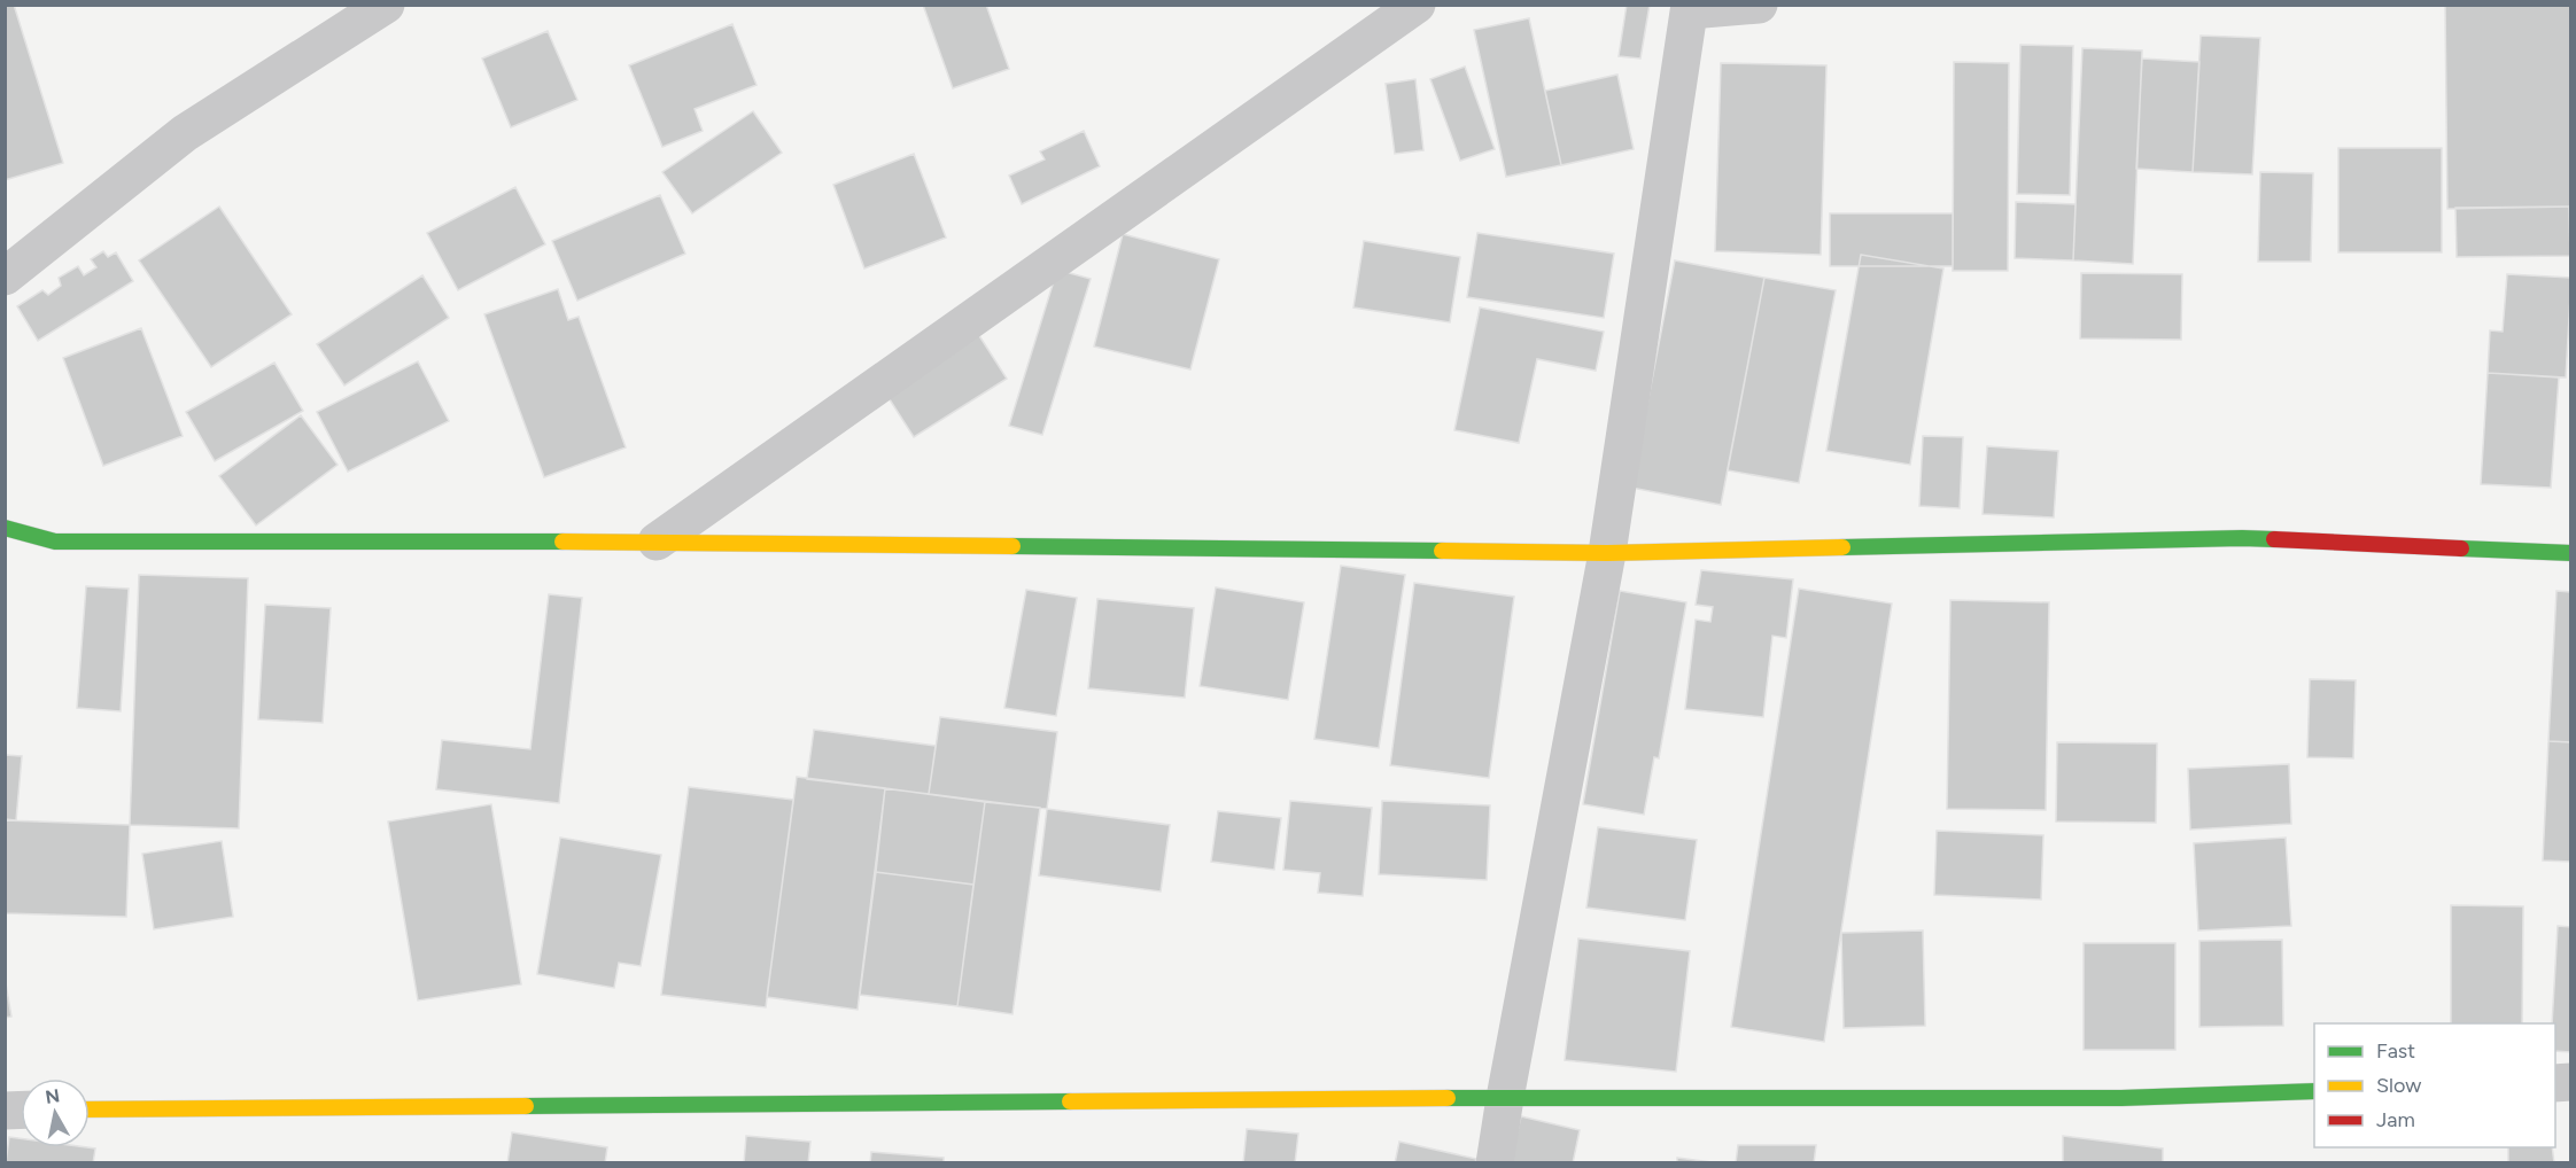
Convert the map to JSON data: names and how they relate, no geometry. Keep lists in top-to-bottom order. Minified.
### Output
{"legend":["Fast","Slow","Jam"],"north":"top"}
